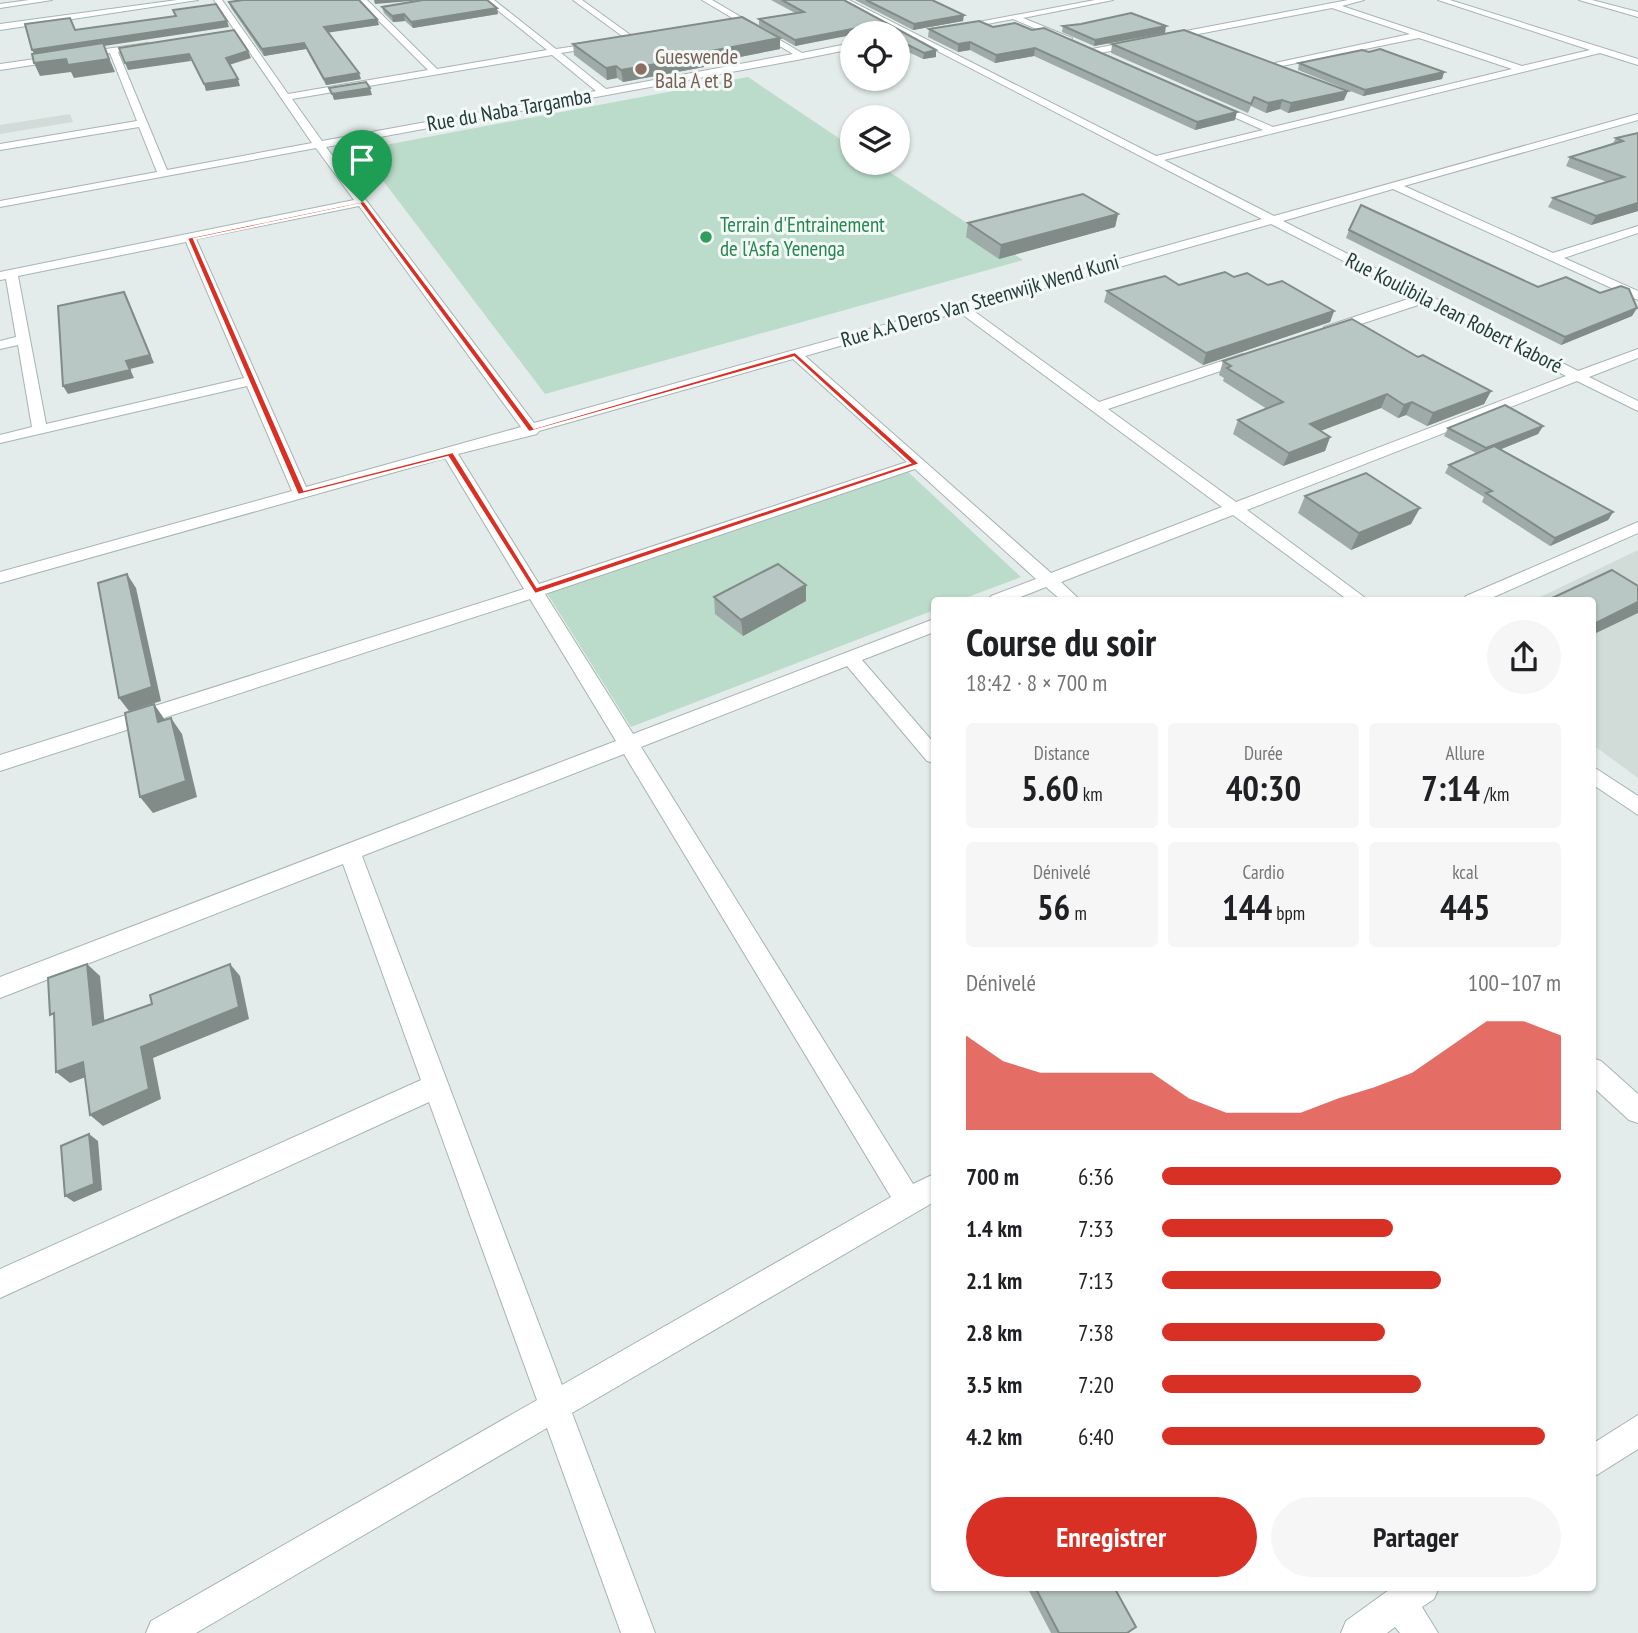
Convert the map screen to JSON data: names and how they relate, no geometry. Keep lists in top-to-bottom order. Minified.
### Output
{"streets":{"street":["Rue du Naba Targamba","Rue A.A Deros Van Steenwijk Wend Kuni","Rue Koulibila Jean Robert Kaboré"]},"crossings":[["Rue A.A Deros Van Steenwijk Wend Kuni","Rue Koulibila Jean Robert Kaboré"]],"places":["Gueswende Bala A et B","Terrain d'Entrainement de l'Asfa Yenenga"],"page":{"heading":["Course du soir","18:42 · 8 × 700 m"],"stats":[["Distance","5.60 km"],["Durée","40:30"],["Allure","7:14 /km"],["Dénivelé","56 m"],["Cardio","144 bpm"],["kcal","445"]],"chart":["Dénivelé","100–107 m"],"list":[{"name":"700 m","note":"6:36"},{"name":"1.4 km","note":"7:33"},{"name":"2.1 km","note":"7:13"},{"name":"2.8 km","note":"7:38"},{"name":"3.5 km","note":"7:20"},{"name":"4.2 km","note":"6:40"}],"buttons":["Enregistrer","Partager"]}}
